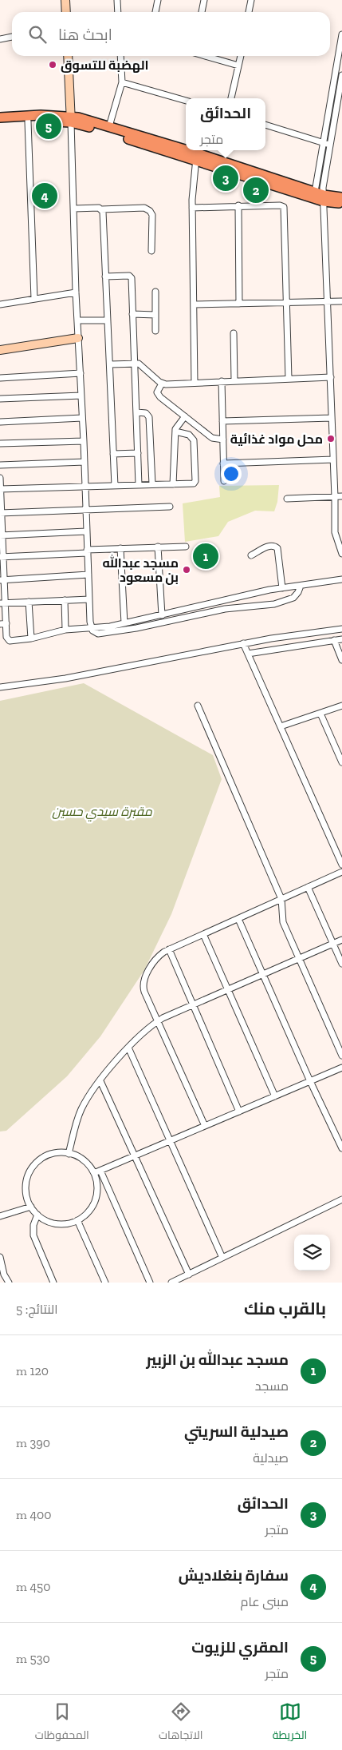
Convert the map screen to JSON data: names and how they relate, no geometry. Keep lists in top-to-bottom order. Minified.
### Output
{"parks":["مقبرة سيدي حسين"],"places":["الهضبة للتسوق","محل مواد غذائية","مسجد عبدالله بن مسعود"],"page":{"search":"ابحث هنا","popup":["الحدائق","متجر"],"pins":["5","3","2","4","1"],"heading":["بالقرب منك","النتائج: 5"],"list":[{"mark":"1","name":"مسجد عبدالله بن الزبير","note":"مسجد","value":"120 m"},{"mark":"2","name":"صيدلية السريتي","note":"صيدلية","value":"390 m"},{"mark":"3","name":"الحدائق","note":"متجر","value":"400 m"},{"mark":"4","name":"سفارة بنغلاديش","note":"مبنى عام","value":"450 m"},{"mark":"5","name":"المقري للزيوت","note":"متجر","value":"530 m"}],"nav":["الخريطة","الاتجاهات","المحفوظات"]}}
